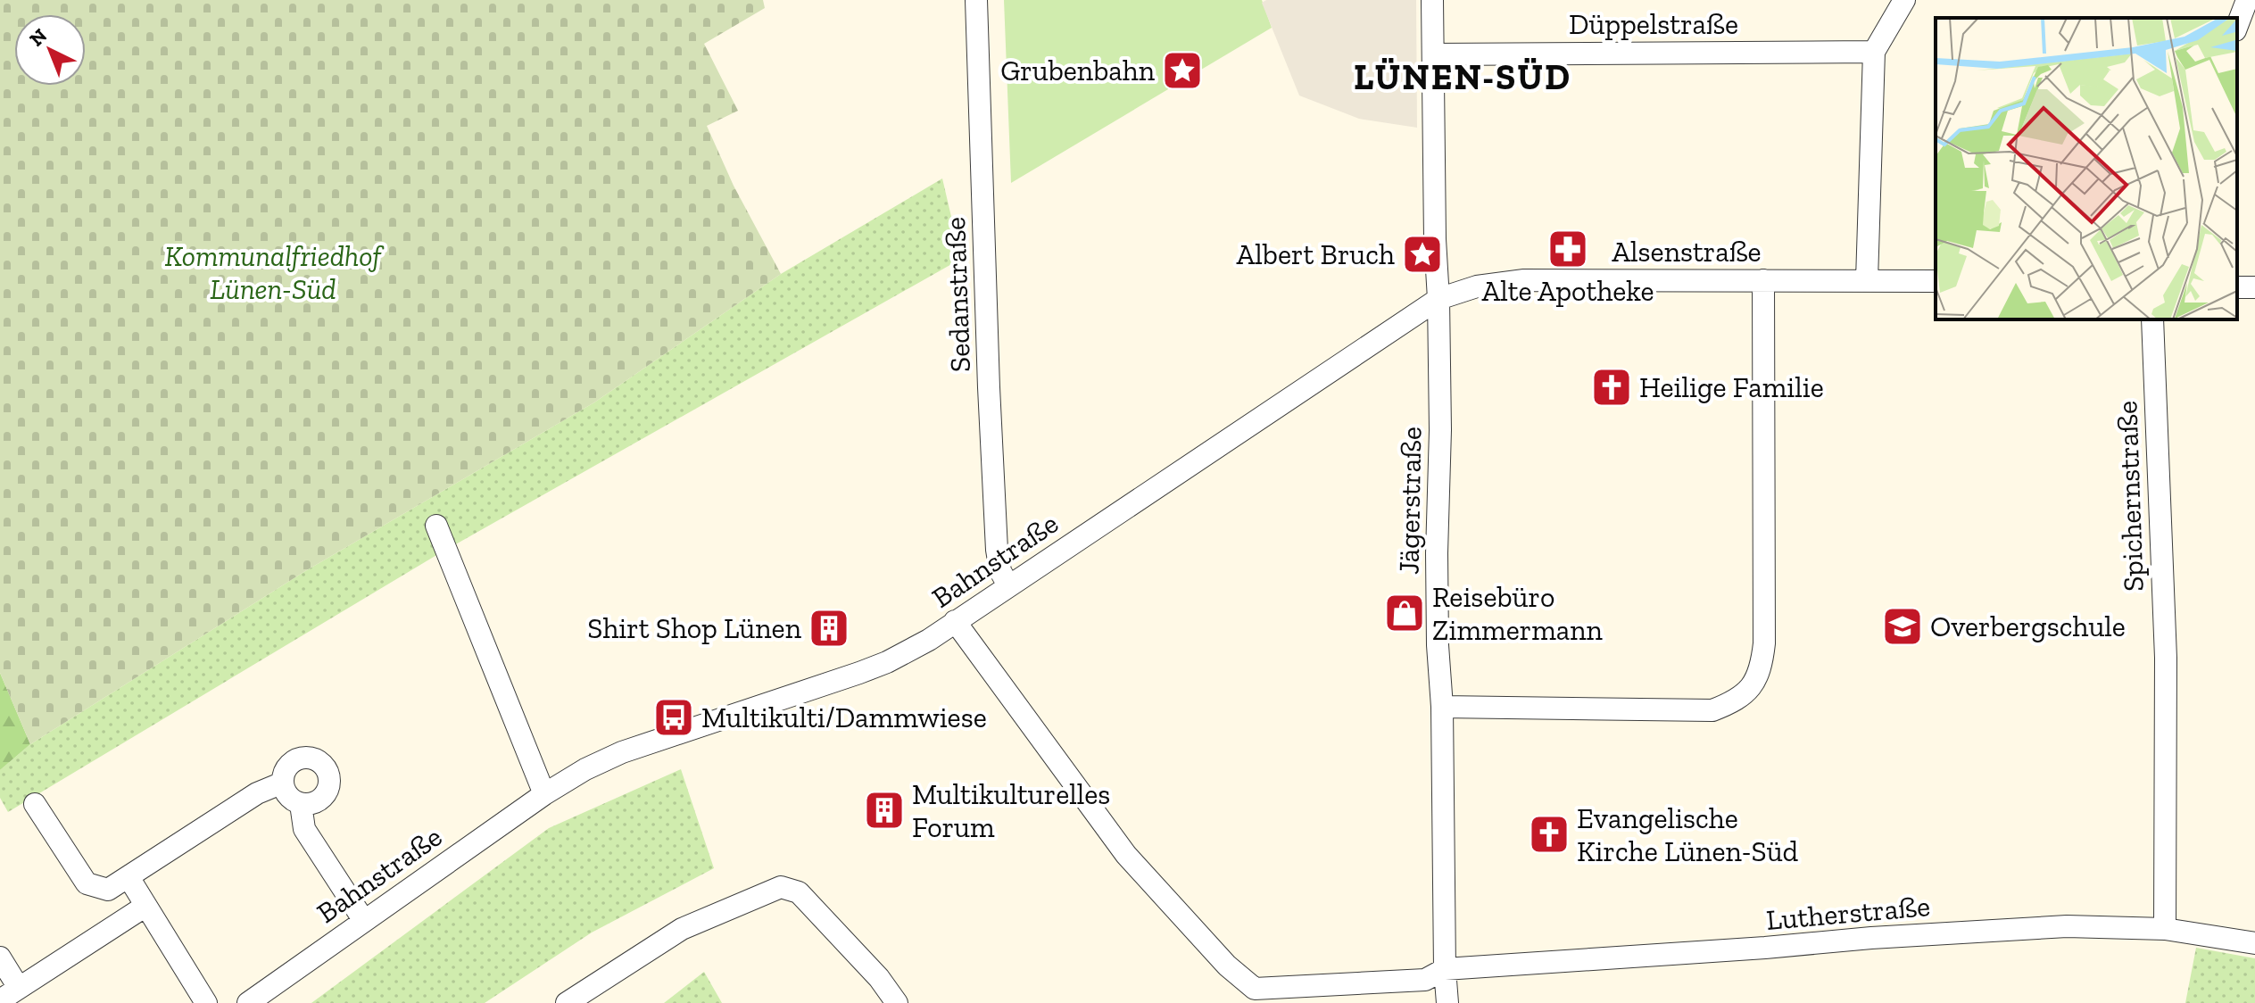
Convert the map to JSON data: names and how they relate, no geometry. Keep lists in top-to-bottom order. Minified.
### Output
{"streets":{"street":["Düppelstraße","Alsenstraße","Sedanstraße","Spichernstraße","Jägerstraße","Bahnstraße","Lutherstraße"]},"crossings":[["Düppelstraße","Jägerstraße"],["Alsenstraße","Jägerstraße"],["Alsenstraße","Bahnstraße"],["Sedanstraße","Bahnstraße"],["Spichernstraße","Lutherstraße"],["Jägerstraße","Bahnstraße"],["Jägerstraße","Lutherstraße"],["Bahnstraße","Lutherstraße"]],"districts":["LÜNEN-SÜD"],"parks":["Kommunalfriedhof Lünen-Süd"],"places":{"place":["Grubenbahn","Albert Bruch"],"pharmacy":["Alte Apotheke"],"church":["Heilige Familie","Evangelische Kirche Lünen-Süd"],"shop":["Reisebüro Zimmermann"],"school or university":["Overbergschule"],"building":["Shirt Shop Lünen","Multikulturelles Forum"],"bus stop":["Multikulti/Dammwiese"]},"north":"top left"}
